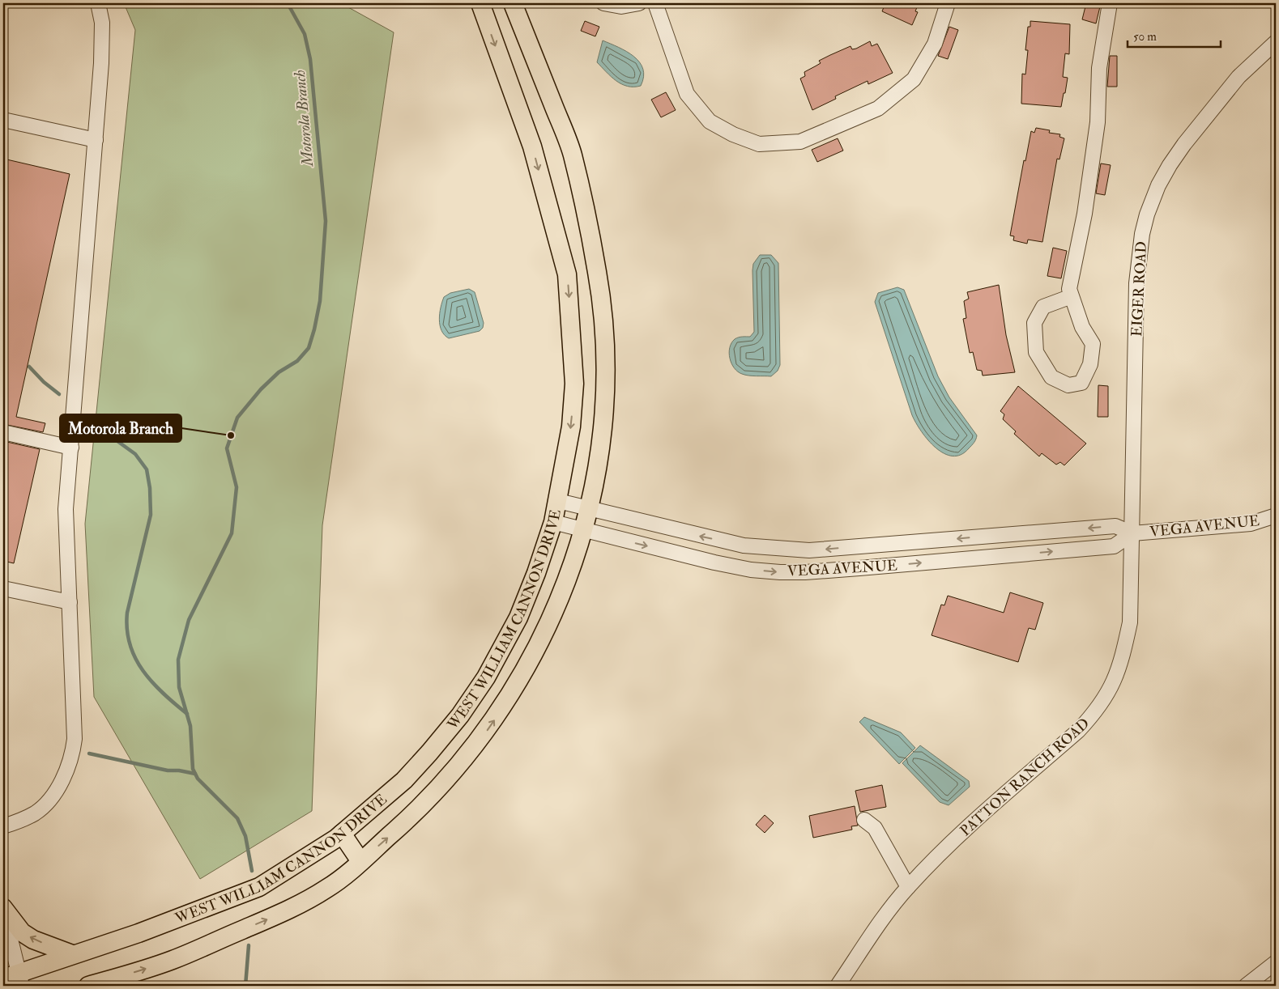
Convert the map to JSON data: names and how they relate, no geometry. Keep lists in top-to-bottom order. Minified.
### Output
{"streets":{"main road":["WEST WILLIAM CANNON DRIVE"],"street":["EIGER ROAD","VEGA AVENUE","PATTON RANCH ROAD"]},"crossings":[["EIGER ROAD","VEGA AVENUE"],["EIGER ROAD","PATTON RANCH ROAD"],["VEGA AVENUE","WEST WILLIAM CANNON DRIVE"],["VEGA AVENUE","PATTON RANCH ROAD"]],"water":["Motorola Branch"],"places":["Motorola Branch"],"scale_bar":"50 m"}
